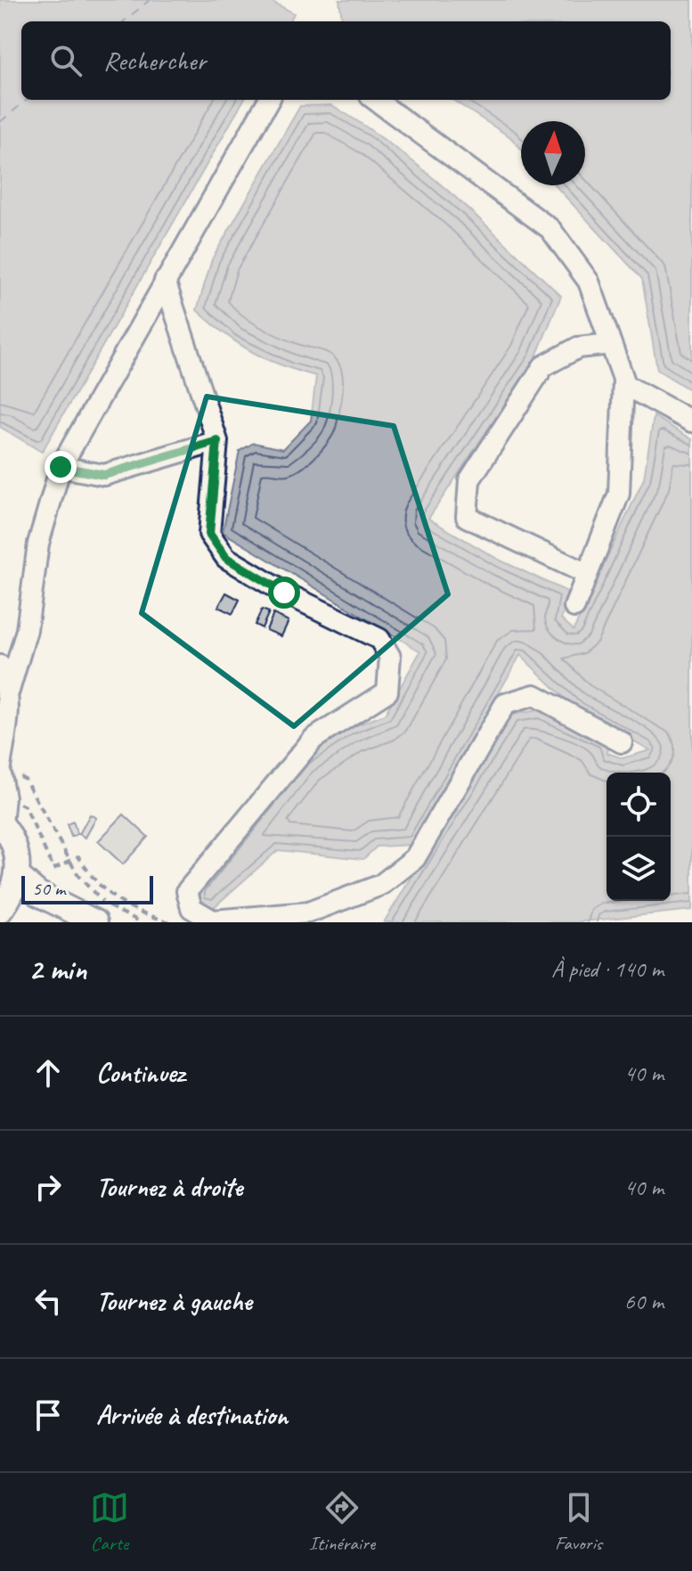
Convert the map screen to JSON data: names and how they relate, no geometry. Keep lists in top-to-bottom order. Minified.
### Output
{"scale_bar":"50 m","north":"top","page":{"search":"Rechercher","scale":"50 m","heading":["2 min","À pied · 140 m"],"list":[["Continuez","40 m"],["Tournez à droite","40 m"],["Tournez à gauche","60 m"],"Arrivée à destination"],"nav":["Carte","Itinéraire","Favoris"]}}
